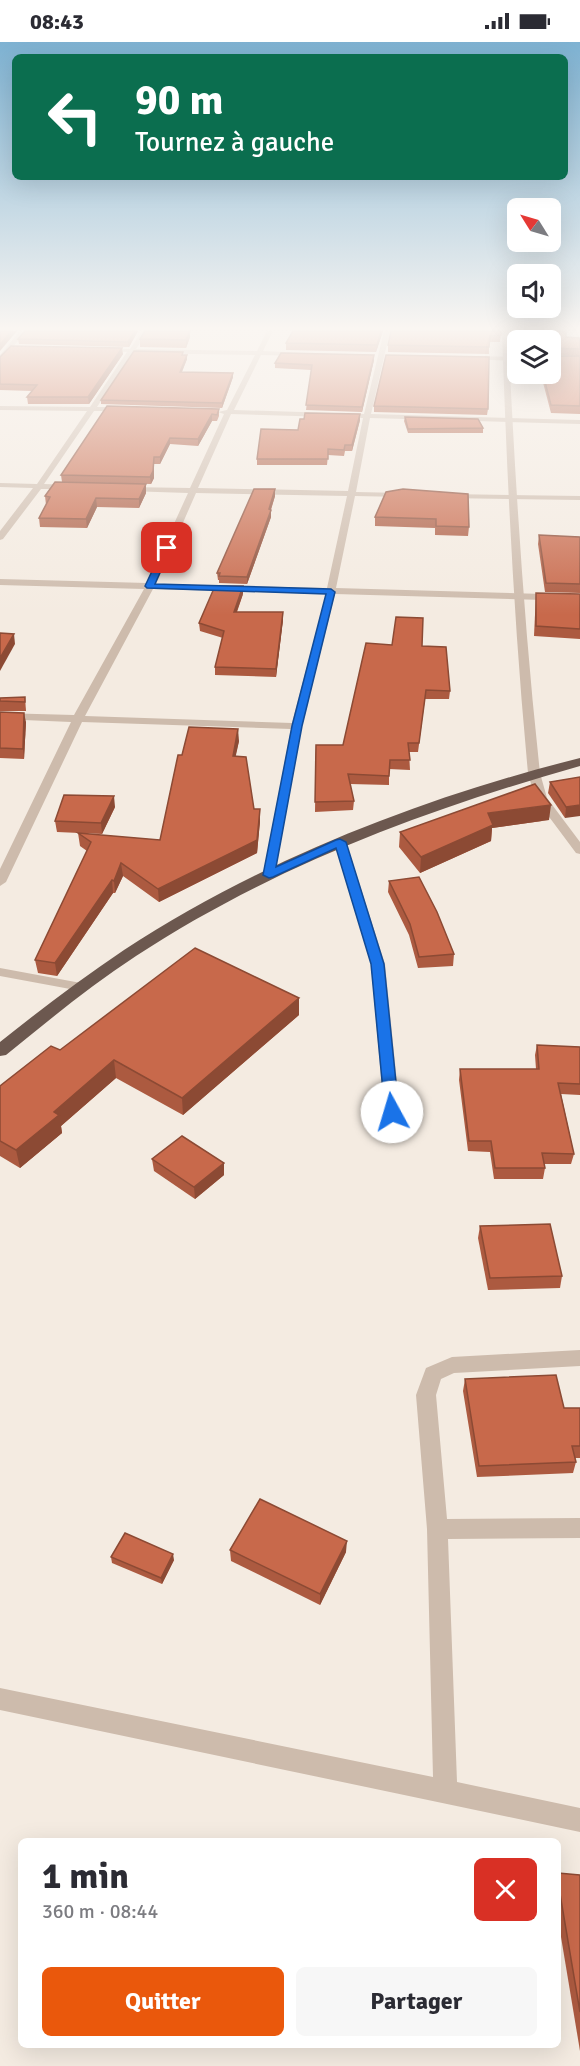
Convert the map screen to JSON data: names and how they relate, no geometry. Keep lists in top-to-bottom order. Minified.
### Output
{"north":"top left","page":{"status":"08:43","turn":["90 m","Tournez à gauche"],"heading":["1 min","360 m · 08:44"],"buttons":["Quitter","Partager"]}}
